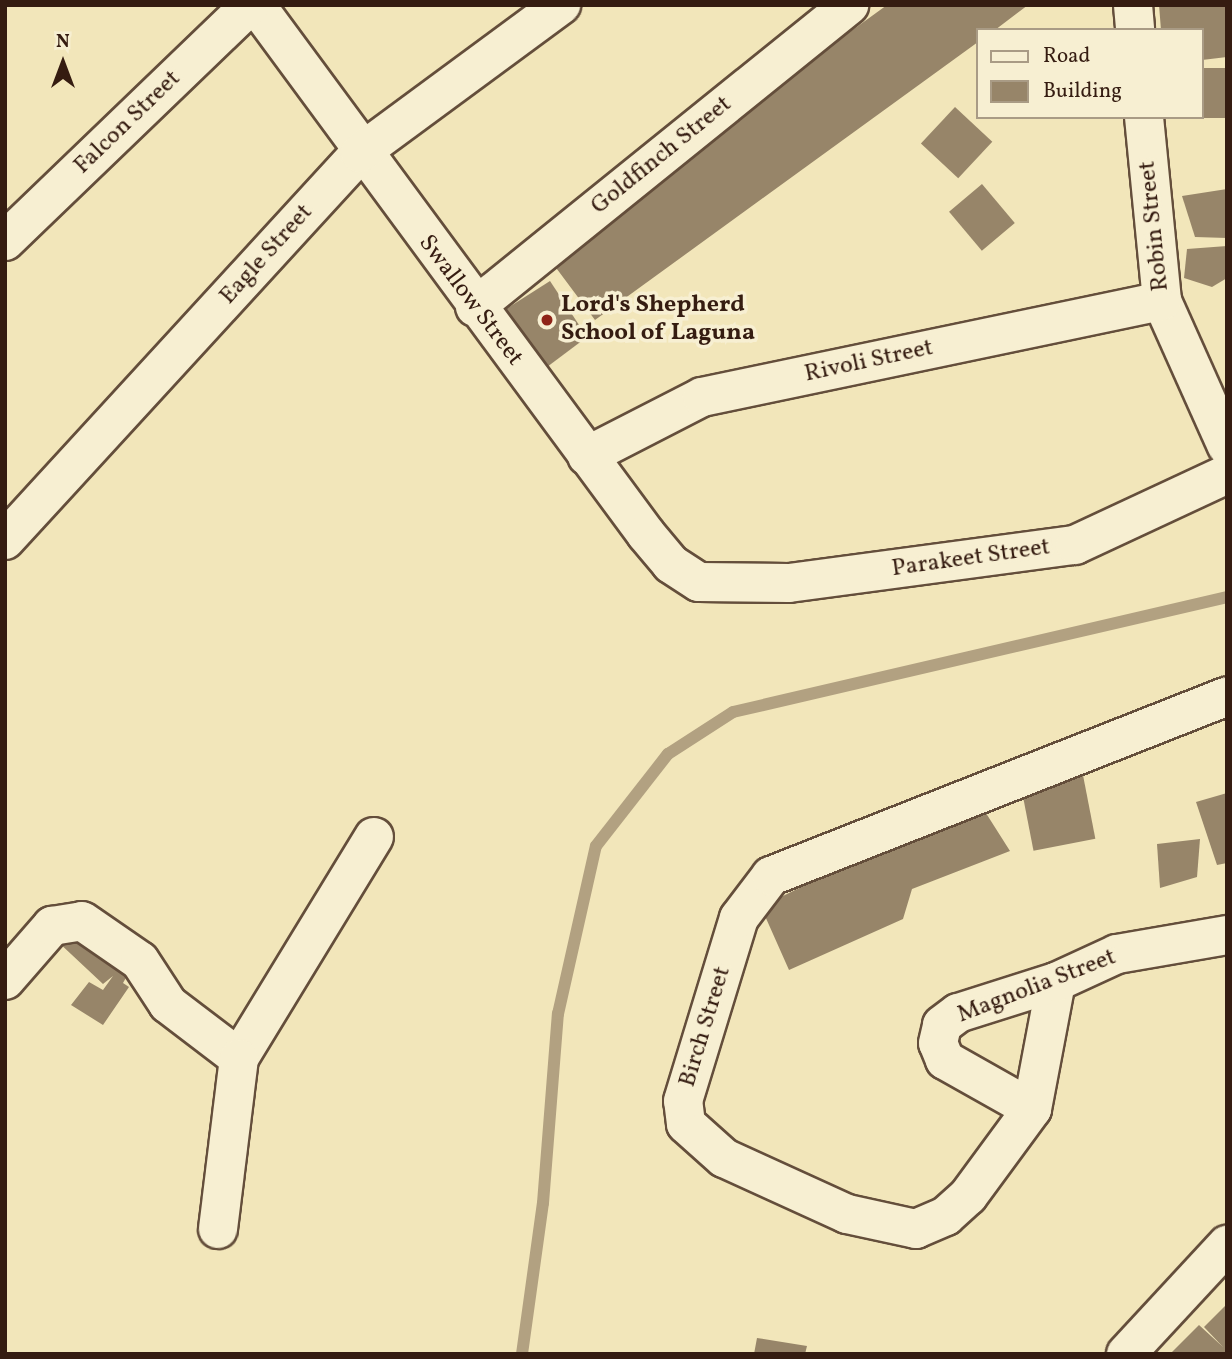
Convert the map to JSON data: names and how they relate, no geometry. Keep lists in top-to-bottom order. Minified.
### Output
{"streets":{"street":["Falcon Street","Goldfinch Street","Robin Street","Eagle Street","Swallow Street","Rivoli Street","Parakeet Street","Magnolia Street","Birch Street"]},"crossings":[["Goldfinch Street","Swallow Street"],["Robin Street","Rivoli Street"],["Eagle Street","Swallow Street"],["Swallow Street","Rivoli Street"],["Swallow Street","Parakeet Street"],["Magnolia Street","Birch Street"]],"places":["Lord's Shepherd School of Laguna"],"legend":["Road","Building"],"north":"top"}
